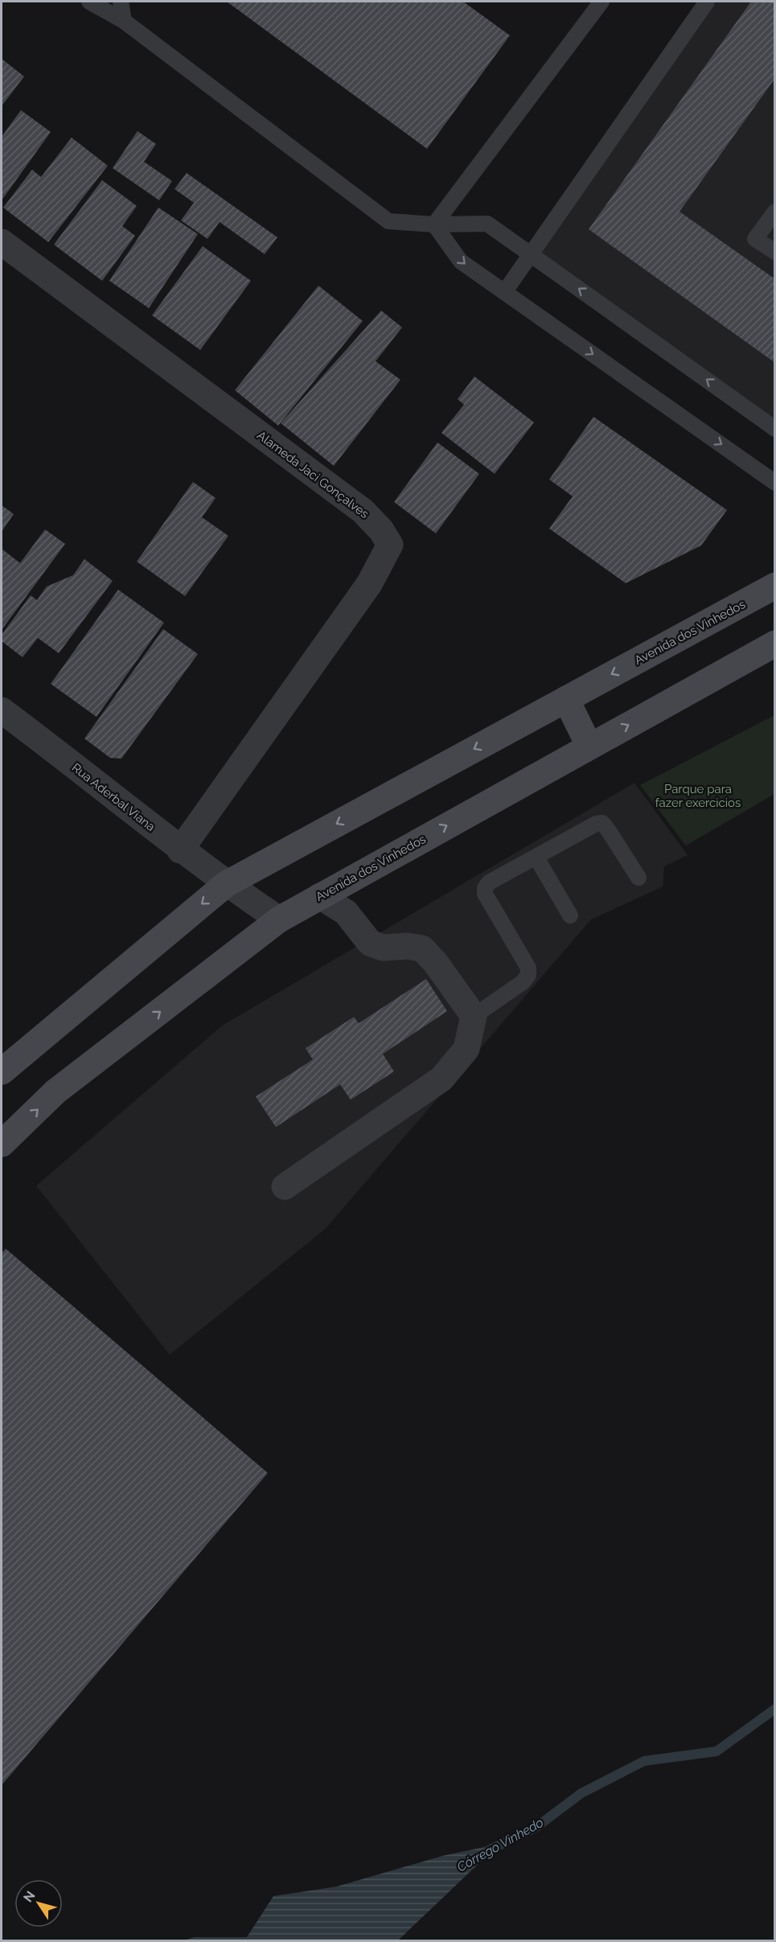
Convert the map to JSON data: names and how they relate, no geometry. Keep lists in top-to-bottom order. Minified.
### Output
{"streets":{"main road":["Avenida dos Vinhedos"],"street":["Alameda Jaci Gonçalves","Rua Aderbal Viana"]},"crossings":[["Alameda Jaci Gonçalves","Rua Aderbal Viana"],["Avenida dos Vinhedos","Rua Aderbal Viana"]],"water":["Córrego Vinhedo"],"parks":["Parque para fazer exercicios"],"north":"top left"}
